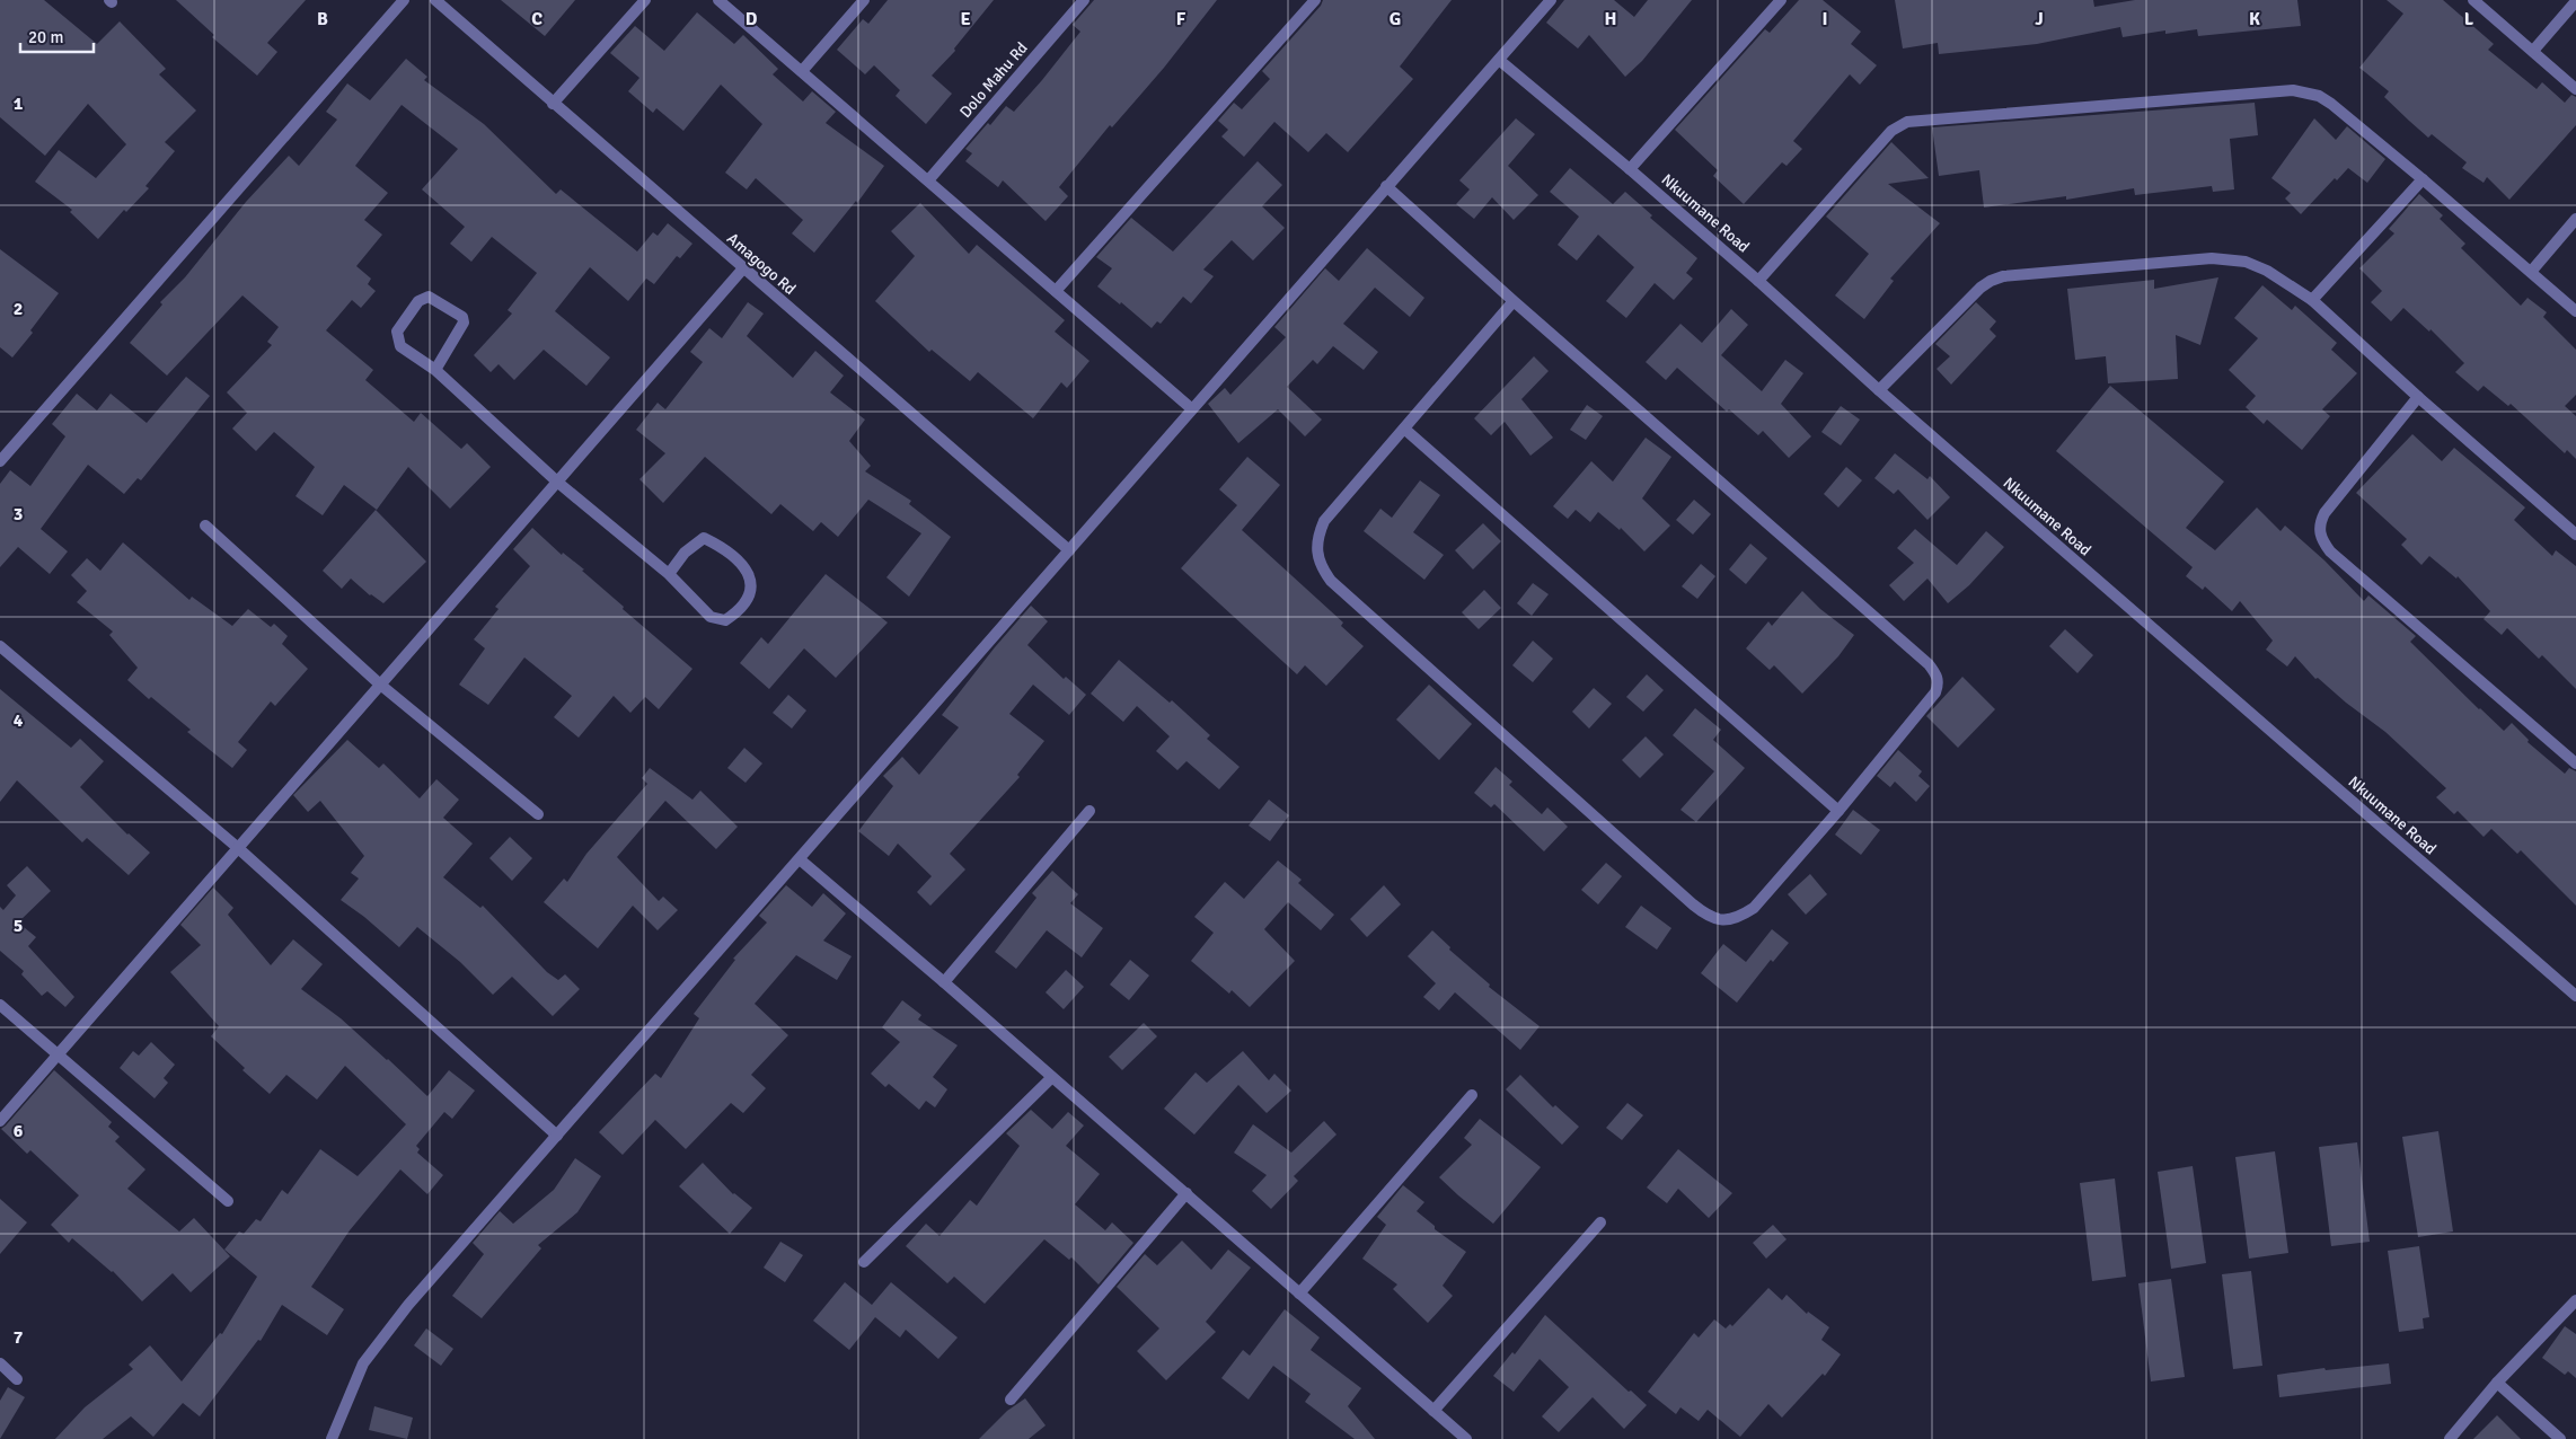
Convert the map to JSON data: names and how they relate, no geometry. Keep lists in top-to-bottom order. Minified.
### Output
{"streets":{"street":["Dolo Mahu Rd","Nkuumane Road","Amagogo Rd"]},"scale_bar":"20 m","grid":{"columns":["B","C","D","E","F","G","H","I","J","K","L"],"rows":["1","2","3","4","5","6","7"]}}
